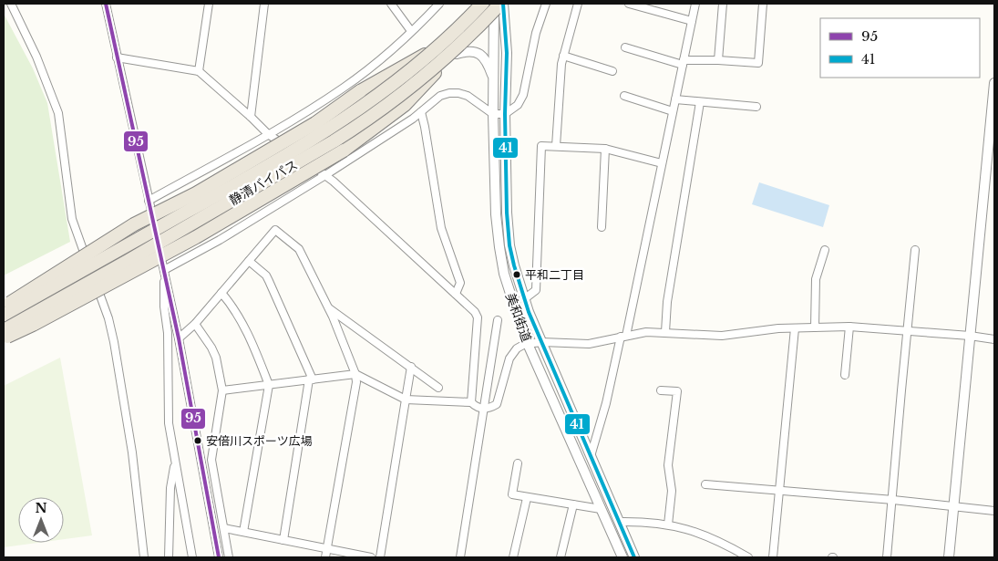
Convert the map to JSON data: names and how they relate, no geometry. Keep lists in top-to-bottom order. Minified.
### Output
{"streets":{"highway":["静清バイパス"],"street":["美和街道"]},"crossings":[["静清バイパス","美和街道"]],"places":["平和二丁目","安倍川スポーツ広場"],"lines":["transit line 95","transit line 41"],"legend":["95","41"],"north":"top"}
